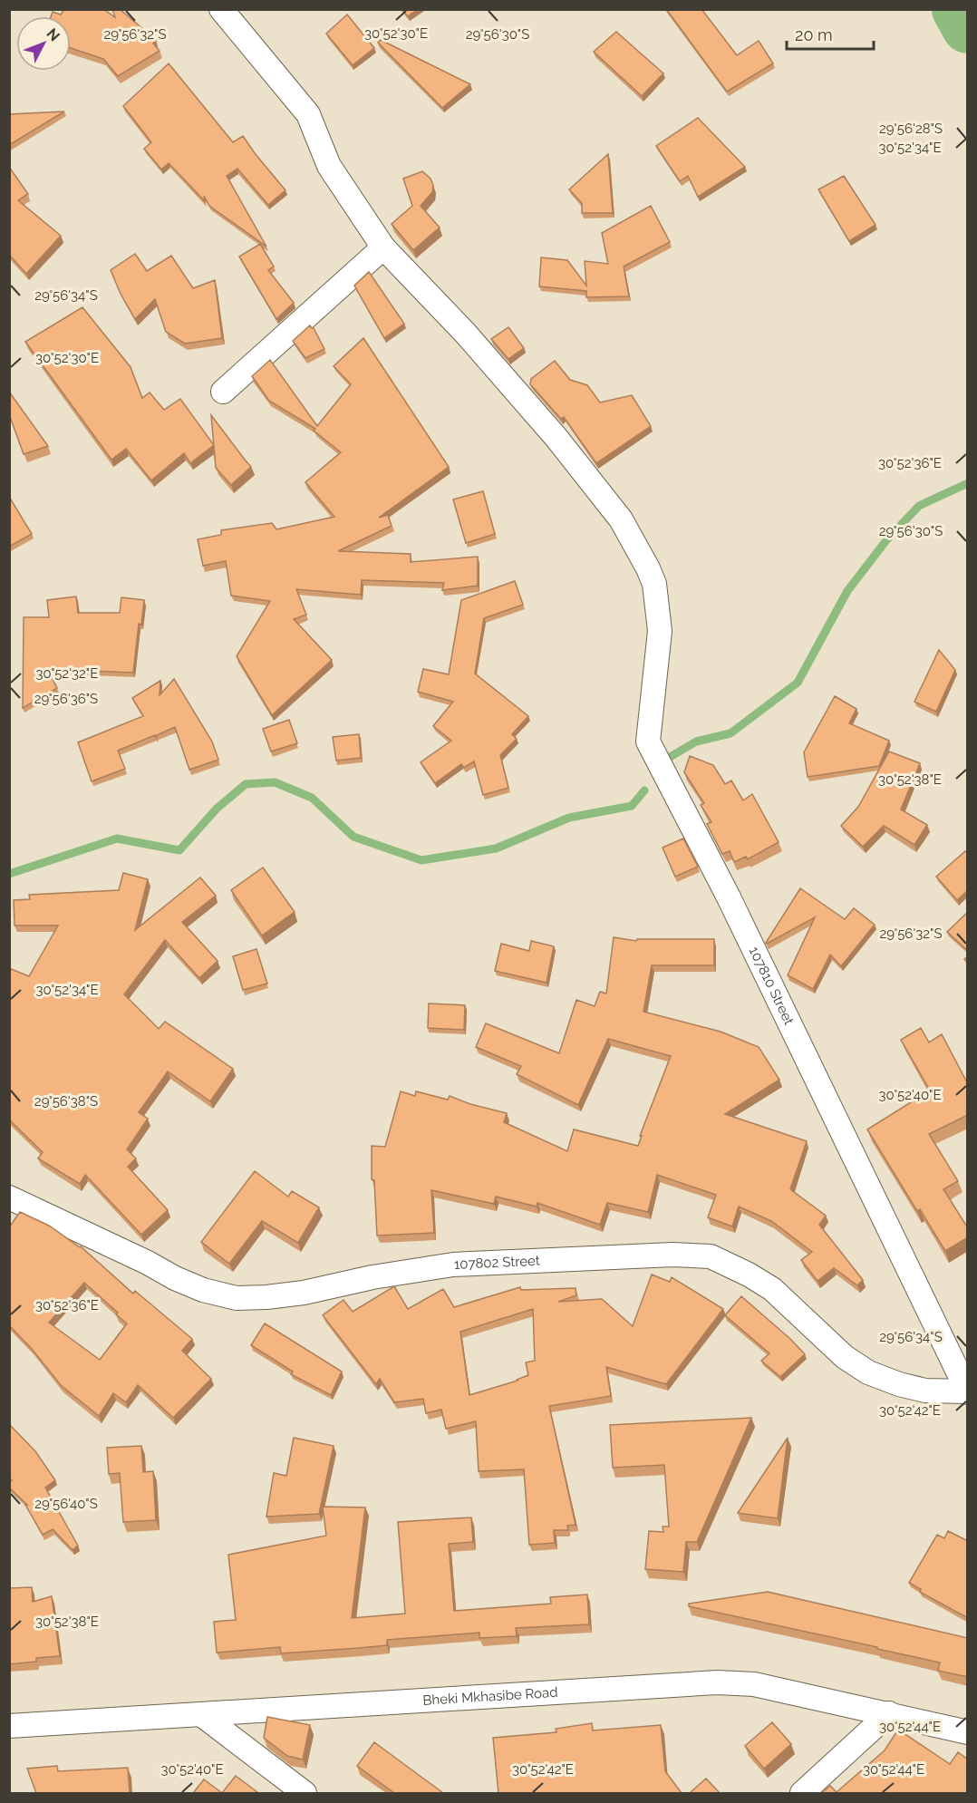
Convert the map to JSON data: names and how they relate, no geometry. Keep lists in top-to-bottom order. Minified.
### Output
{"streets":{"street":["107810 Street","107802 Street","Bheki Mkhasibe Road"]},"crossings":[["107810 Street","107802 Street"]],"scale_bar":"20 m","north":"top right","coordinates":["30°52'30\"E","29°56'32\"S","29°56'30\"S","29°56'28\"S","30°52'34\"E","29°56'34\"S","30°52'36\"E","30°52'32\"E","29°56'36\"S","30°52'38\"E","30°52'40\"E","29°56'38\"S","30°52'42\"E","29°56'40\"S","30°52'44\"E"]}
